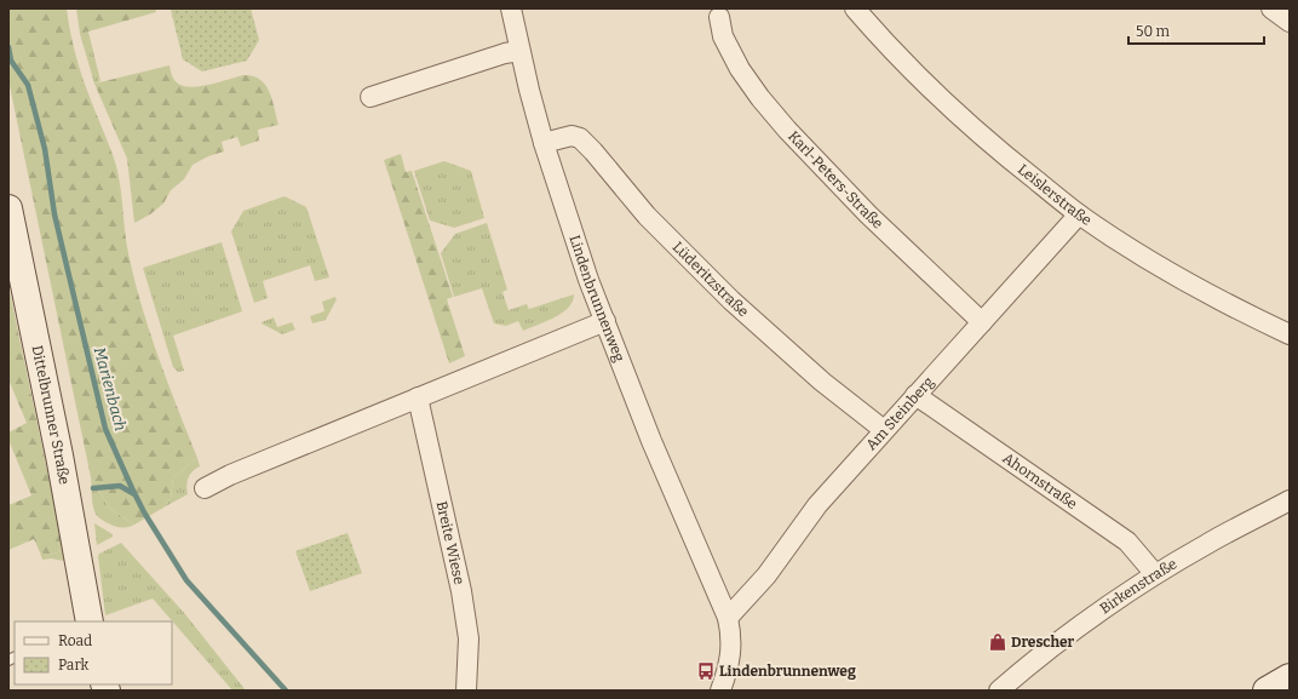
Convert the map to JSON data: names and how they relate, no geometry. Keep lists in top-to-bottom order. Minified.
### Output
{"streets":{"street":["Karl-Peters-Straße","Leislerstraße","Lüderitzstraße","Lindenbrunnenweg","Am Steinberg","Dittelbrunner Straße","Ahornstraße","Breite Wiese","Birkenstraße"]},"crossings":[["Karl-Peters-Straße","Am Steinberg"],["Leislerstraße","Am Steinberg"],["Lüderitzstraße","Lindenbrunnenweg"],["Lüderitzstraße","Am Steinberg"],["Lindenbrunnenweg","Am Steinberg"],["Am Steinberg","Ahornstraße"],["Ahornstraße","Birkenstraße"]],"water":["Marienbach"],"places":{"shop":["Drescher"],"bus stop":["Lindenbrunnenweg"]},"legend":["Road","Park"],"scale_bar":"50 m"}
